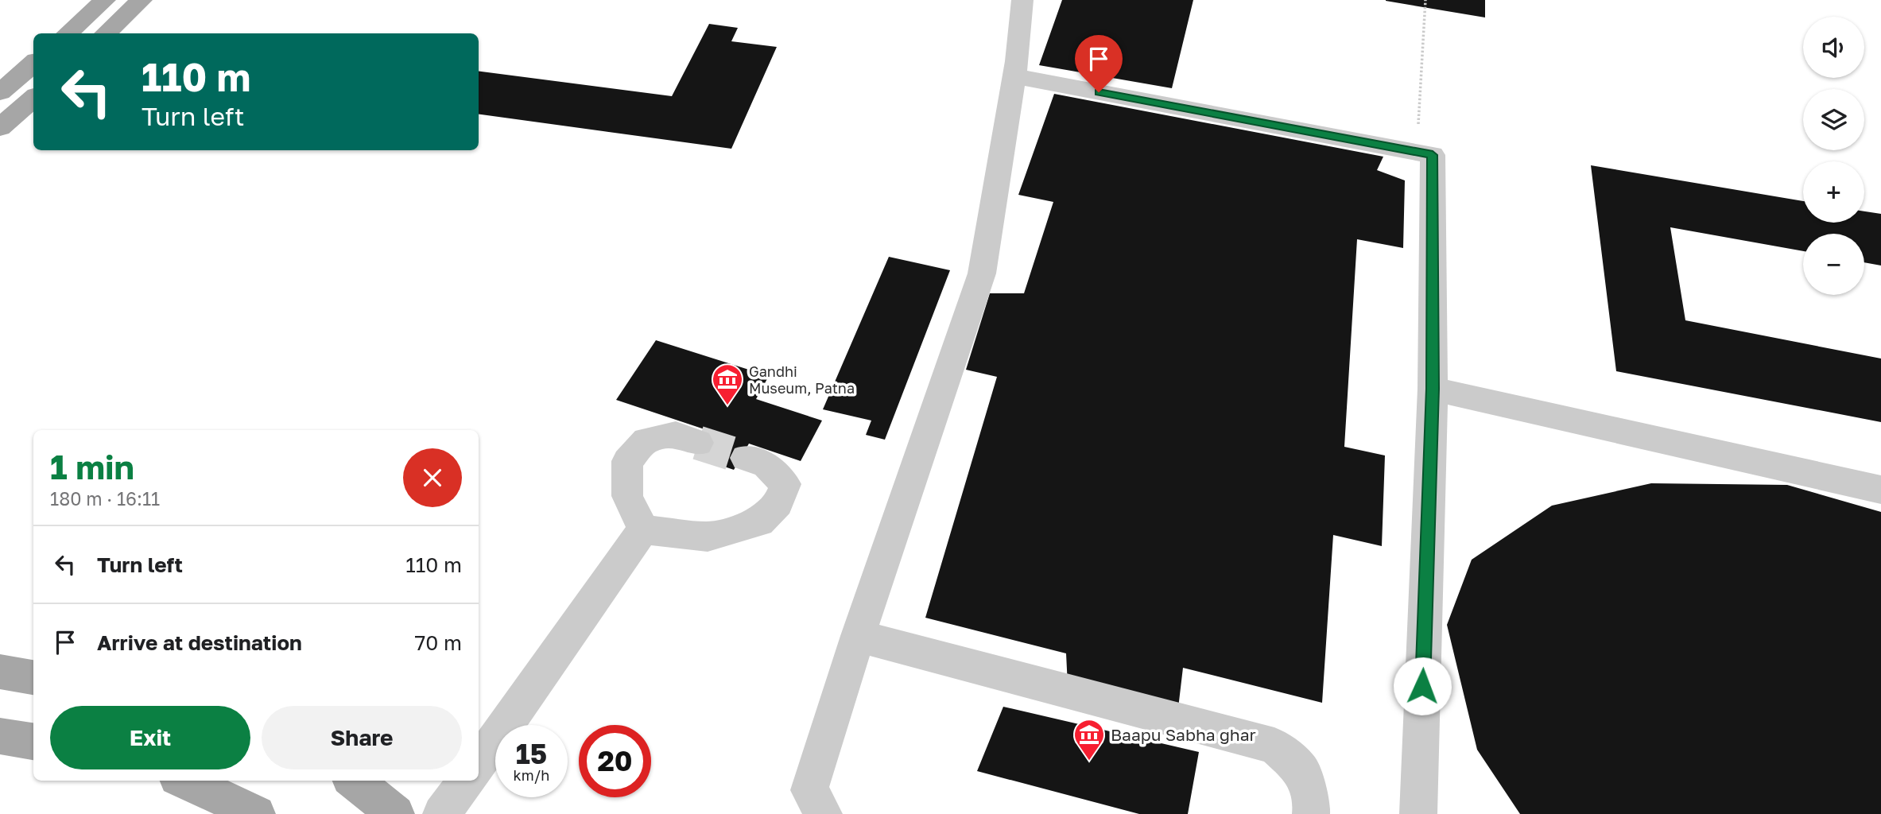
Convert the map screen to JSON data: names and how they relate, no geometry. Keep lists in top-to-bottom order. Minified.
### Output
{"places":{"museum":["Gandhi Museum, Patna","Baapu Sabha ghar"]},"page":{"map_buttons":["+","−"],"turn":["110 m","Turn left"],"heading":["1 min","180 m · 16:11"],"list":[{"name":"Turn left","value":"110 m"},{"name":"Arrive at destination","value":"70 m"}],"buttons":["Exit","Share"],"speed":"15 km/h","limit":"20"}}
